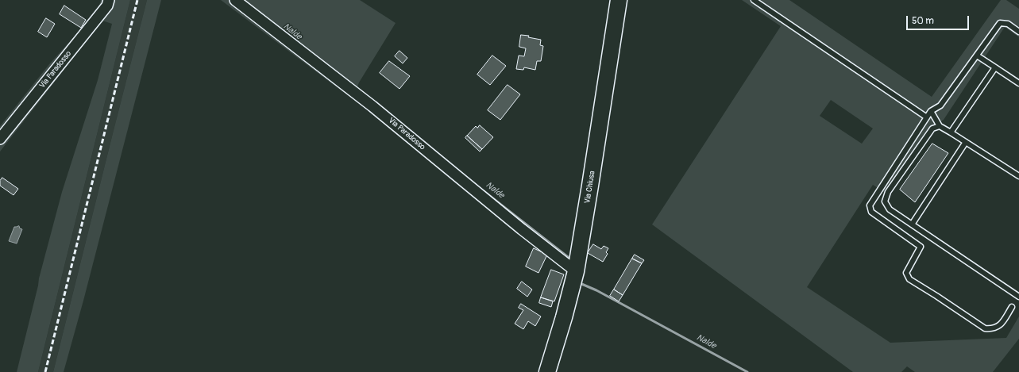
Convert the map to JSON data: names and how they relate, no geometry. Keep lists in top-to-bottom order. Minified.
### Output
{"streets":{"main road":["Via Chiusa"],"street":["Via Paradosso"]},"crossings":[["Via Paradosso","Via Chiusa"]],"water":["Nalde"],"scale_bar":"50 m"}
